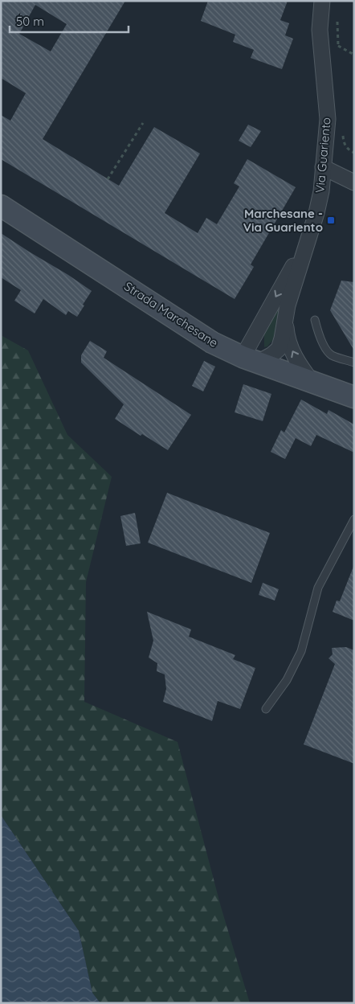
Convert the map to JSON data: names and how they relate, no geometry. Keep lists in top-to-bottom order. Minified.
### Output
{"streets":{"main road":["Strada Marchesane"],"street":["Via Guariento"]},"crossings":[["Via Guariento","Strada Marchesane"]],"places":{"transit":["Marchesane - Via Guariento"]},"scale_bar":"50 m"}
